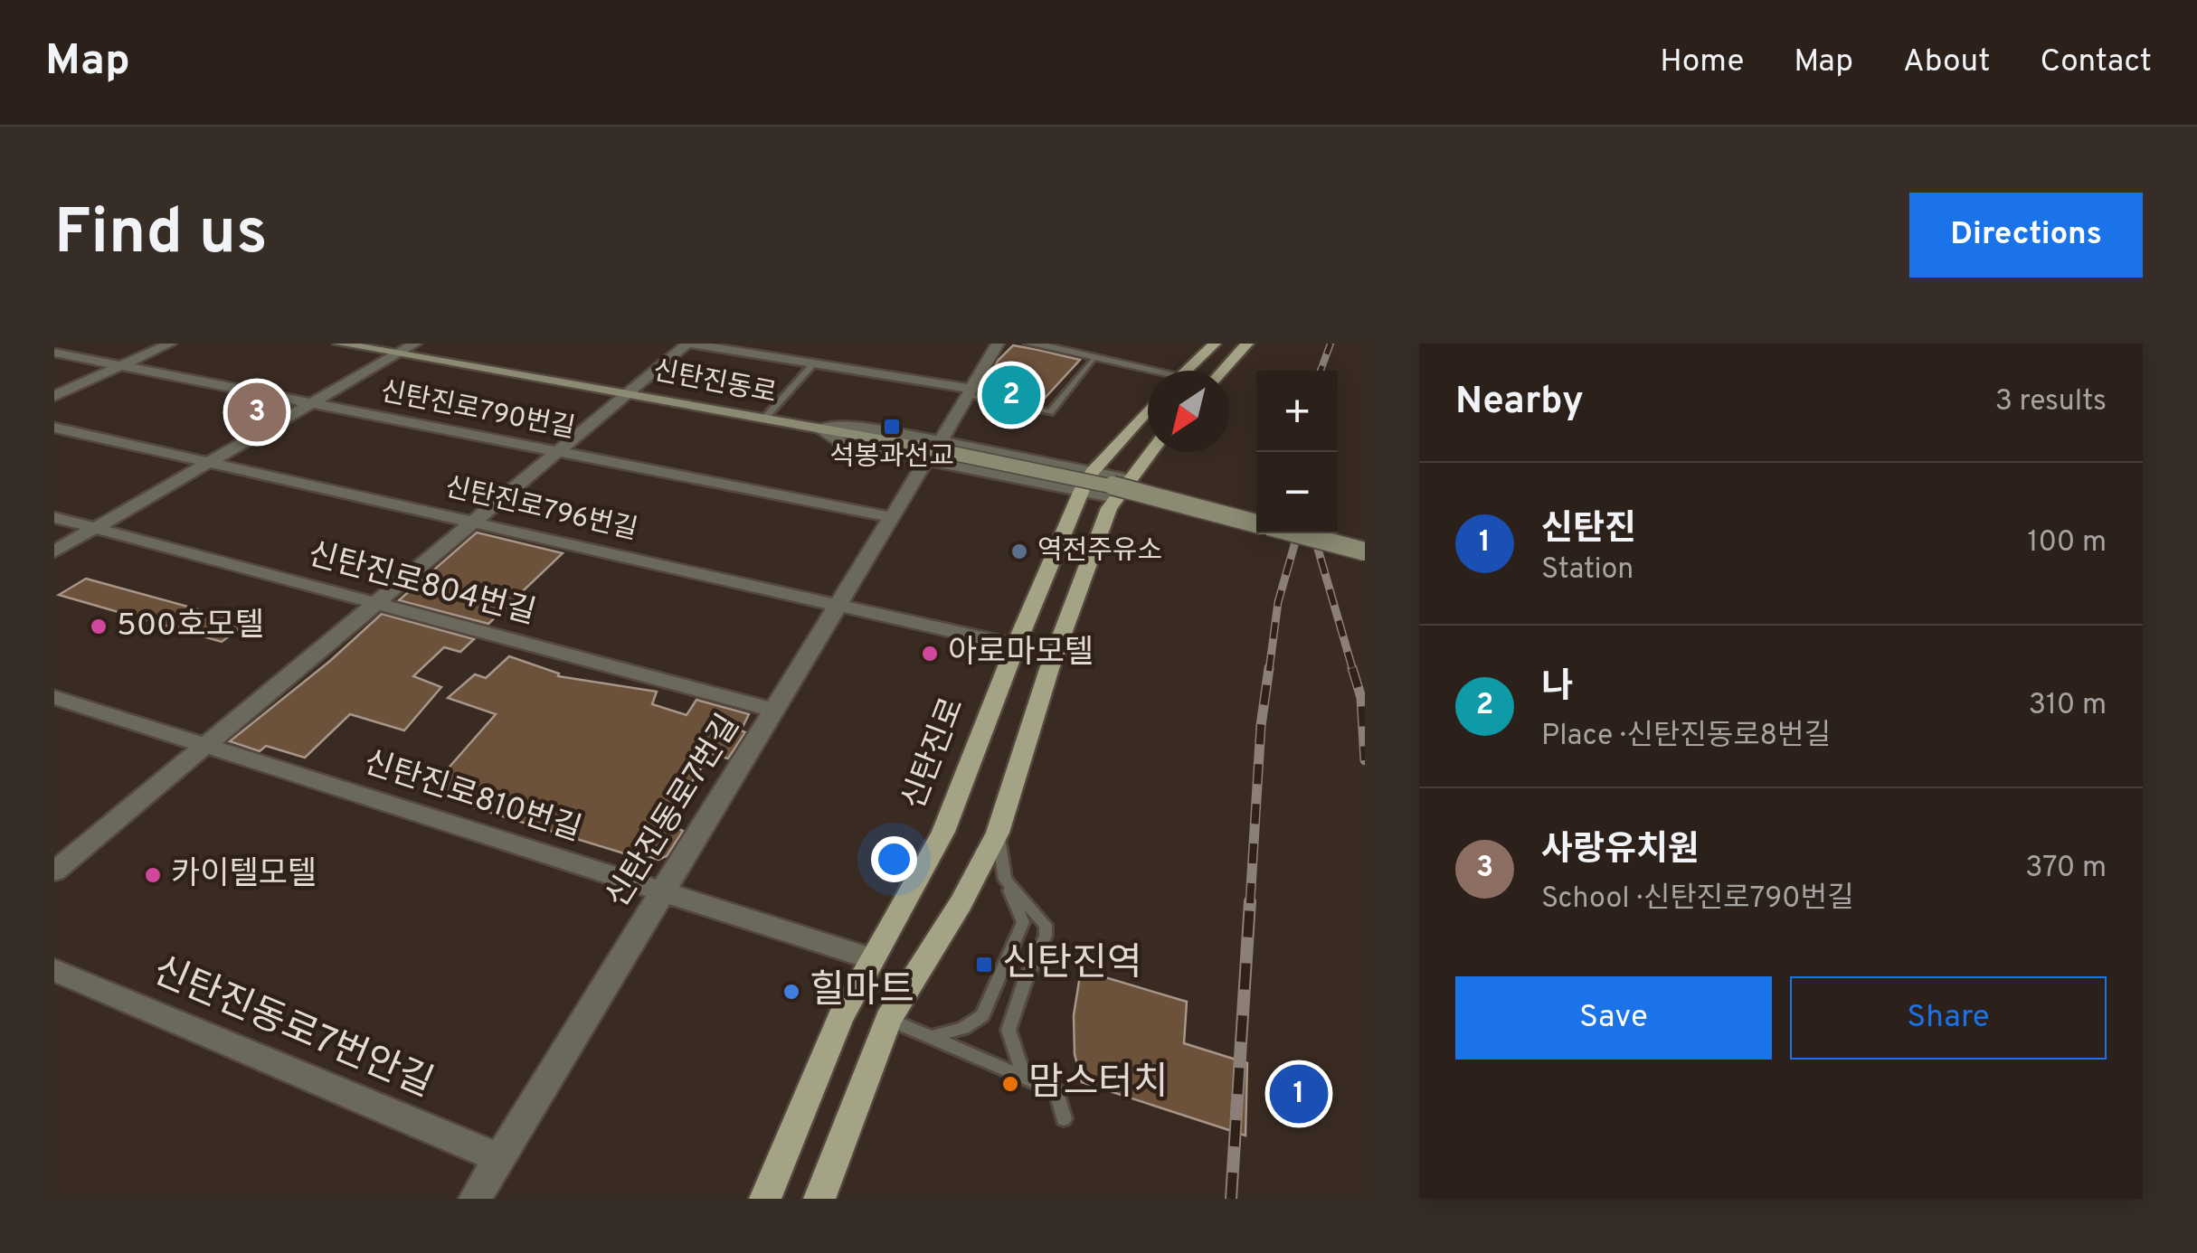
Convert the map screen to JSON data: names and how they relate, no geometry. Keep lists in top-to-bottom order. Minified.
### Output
{"streets":{"main road":["신탄진동로","신탄진로"],"street":["신탄진로790번길","신탄진로796번길","신탄진로804번길","신탄진로810번길","신탄진동로7번길","신탄진동로7번안길"]},"crossings":[["신탄진로790번길","신탄진동로7번길"],["신탄진로796번길","신탄진로"],["신탄진로796번길","신탄진동로7번길"],["신탄진로804번길","신탄진동로7번길"],["신탄진로","신탄진로810번길"],["신탄진로810번길","신탄진동로7번길"],["신탄진동로7번길","신탄진동로7번안길"]],"places":{"transit":["석봉과선교","신탄진역"],"other":["역전주유소","500호모텔","아로마모텔","카이텔모텔","힐마트","맘스터치"]},"north":"bottom left","page":{"header":"Map","nav":["Home","Map","About","Contact"],"buttons":["Directions",["Save","Share"]],"title":"Find us","heading":["Nearby","3 results"],"pins":["2","3","1"],"map_buttons":["+","−"],"list":[{"mark":"1","name":"신탄진","note":"Station","value":"100 m"},{"mark":"2","name":"나","note":"Place · 신탄진동로8번길","value":"310 m"},{"mark":"3","name":"사랑유치원","note":"School · 신탄진로790번길","value":"370 m"}]}}
